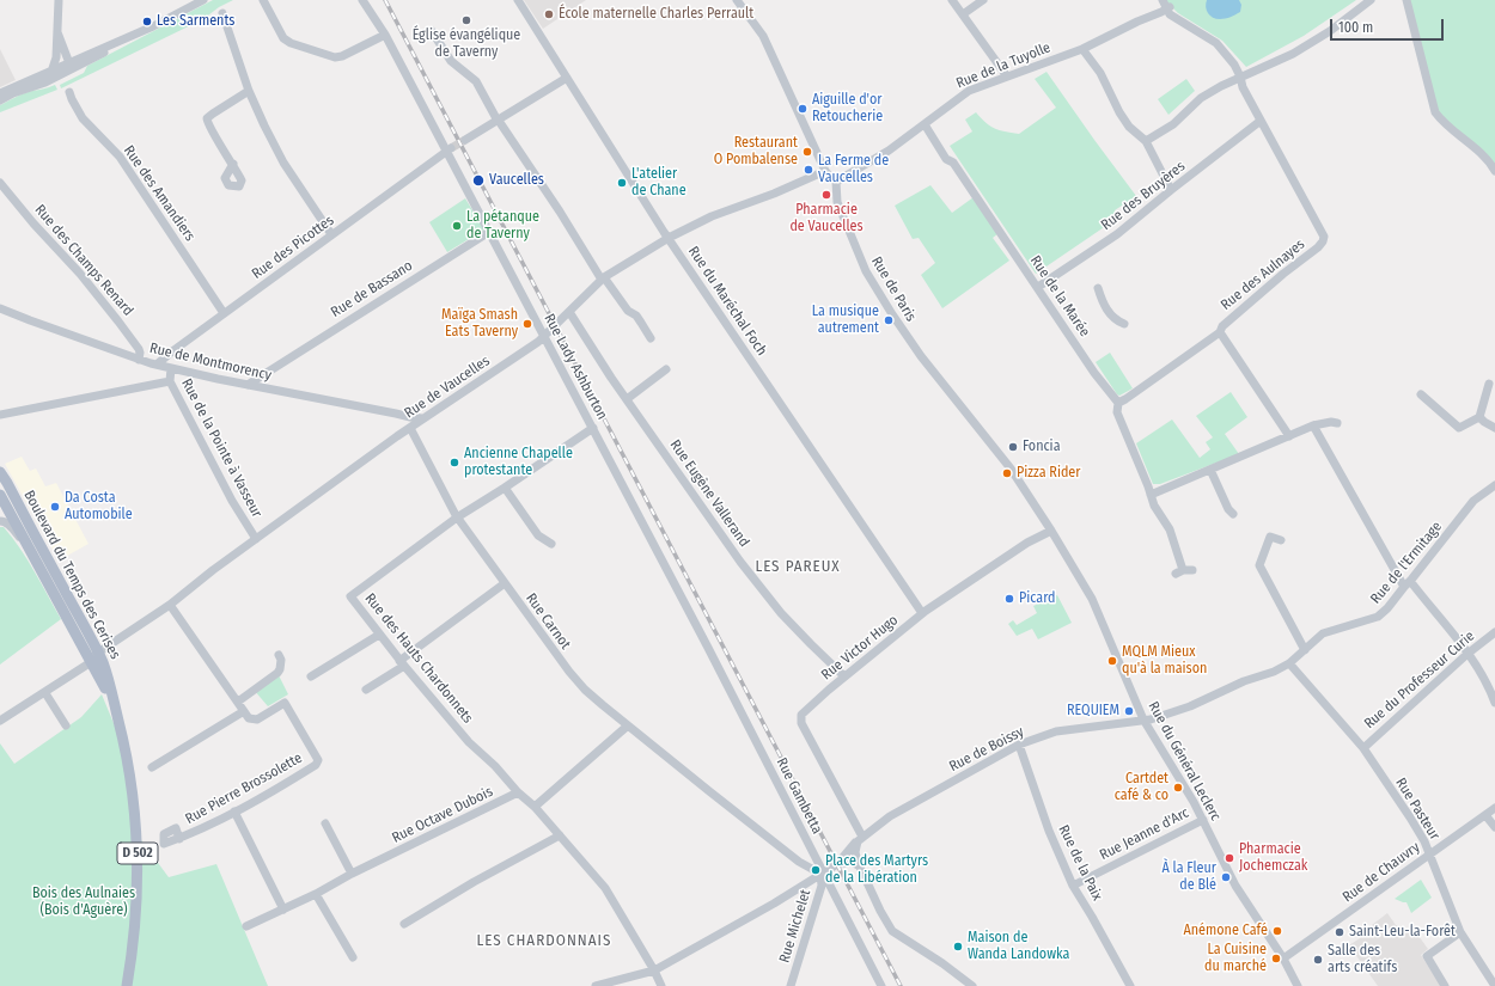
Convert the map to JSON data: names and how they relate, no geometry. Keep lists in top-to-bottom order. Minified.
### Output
{"streets":{"main road":["Boulevard du Temps des Cerises","D 502"],"street":["Rue de la Tuyolle","Rue des Amandiers","Rue des Bruyères","Rue des Picottes","Rue des Champs Renard","Rue des Aulnayes","Rue de Bassano","Rue de Paris","Rue de la Marée","Rue du Maréchal Foch","Rue de Montmorency","Rue Lady Ashburton","Rue de Vaucelles","Rue de la Pointe à Vasseur","Rue Eugène Vallerand","Rue de l'Ermitage","Rue Carnot","Rue Victor Hugo","Rue des Hauts Chardonnets","Rue du Professeur Curie","Rue de Boissy","Rue du Général Leclerc","Rue Pierre Brossolette","Rue Gambetta","Rue Pasteur","Rue Octave Dubois","Rue Jeanne d'Arc","Rue de la Paix","Rue de Chauvry","Rue Michelet"]},"crossings":[["Rue de la Tuyolle","Rue des Aulnayes"],["Rue de la Tuyolle","Rue de Paris"],["Rue de la Tuyolle","Rue de la Marée"],["Rue des Amandiers","Rue des Picottes"],["Rue des Bruyères","Rue des Aulnayes"],["Rue des Bruyères","Rue de la Marée"],["Rue des Picottes","Rue de Montmorency"],["Rue des Picottes","Rue Lady Ashburton"],["Rue des Champs Renard","Rue de Montmorency"],["Rue de Bassano","Rue de Montmorency"],["Rue de Bassano","Rue Lady Ashburton"],["Rue de Paris","Rue Victor Hugo"],["Rue de Paris","Rue du Général Leclerc"],["Rue du Maréchal Foch","Rue de Vaucelles"],["Rue du Maréchal Foch","Rue Victor Hugo"],["Rue de Montmorency","Rue de Vaucelles"],["Rue de Montmorency","Rue de la Pointe à Vasseur"],["Rue Lady Ashburton","Rue de Vaucelles"],["Rue Lady Ashburton","Rue des Hauts Chardonnets"],["Rue Lady Ashburton","Rue Gambetta"],["Rue de Vaucelles","Rue de la Pointe à Vasseur"],["Rue de Vaucelles","Rue Eugène Vallerand"],["Rue de Vaucelles","Boulevard du Temps des Cerises"],["Rue de Vaucelles","Rue Carnot"],["Rue Eugène Vallerand","Rue Victor Hugo"],["Rue de l'Ermitage","Rue de Boissy"],["Rue de l'Ermitage","Rue du Général Leclerc"],["Rue de l'Ermitage","Rue Pasteur"],["Rue Carnot","Rue des Hauts Chardonnets"],["Rue Victor Hugo","Rue de Boissy"],["Rue des Hauts Chardonnets","Rue Octave Dubois"],["Rue du Professeur Curie","Rue Pasteur"],["Rue de Boissy","Rue du Général Leclerc"],["Rue de Boissy","Rue de la Paix"],["Rue de Boissy","Rue Michelet"],["Rue du Général Leclerc","Rue Jeanne d'Arc"],["Rue du Général Leclerc","Rue de Chauvry"],["Rue Pasteur","Rue de Chauvry"],["Rue Jeanne d'Arc","Rue de la Paix"]],"districts":["LES PAREUX","LES CHARDONNAIS"],"parks":["Bois des Aulnaies (Bois d'Aguère)"],"places":["École maternelle Charles Perrault","Église évangélique de Taverny","Les Sarments","Aiguille d'or Retoucherie","Restaurant O Pombalense","La Ferme de Vaucelles","Vaucelles","L'atelier de Chane","Pharmacie de Vaucelles","La pétanque de Taverny","La musique autrement","Maïga Smash Eats Taverny","Foncia","Ancienne Chapelle protestante","Pizza Rider","Da Costa Automobile","Picard","MQLM Mieux qu'à la maison","REQUIEM","Cartdet café & co","Pharmacie Jochemczak","Place des Martyrs de la Libération","À la Fleur de Blé","Anémone Café","Saint-Leu-la-Forêt","Maison de Wanda Landowka","La Cuisine du marché","Salle des arts créatifs"],"scale_bar":"100 m"}
